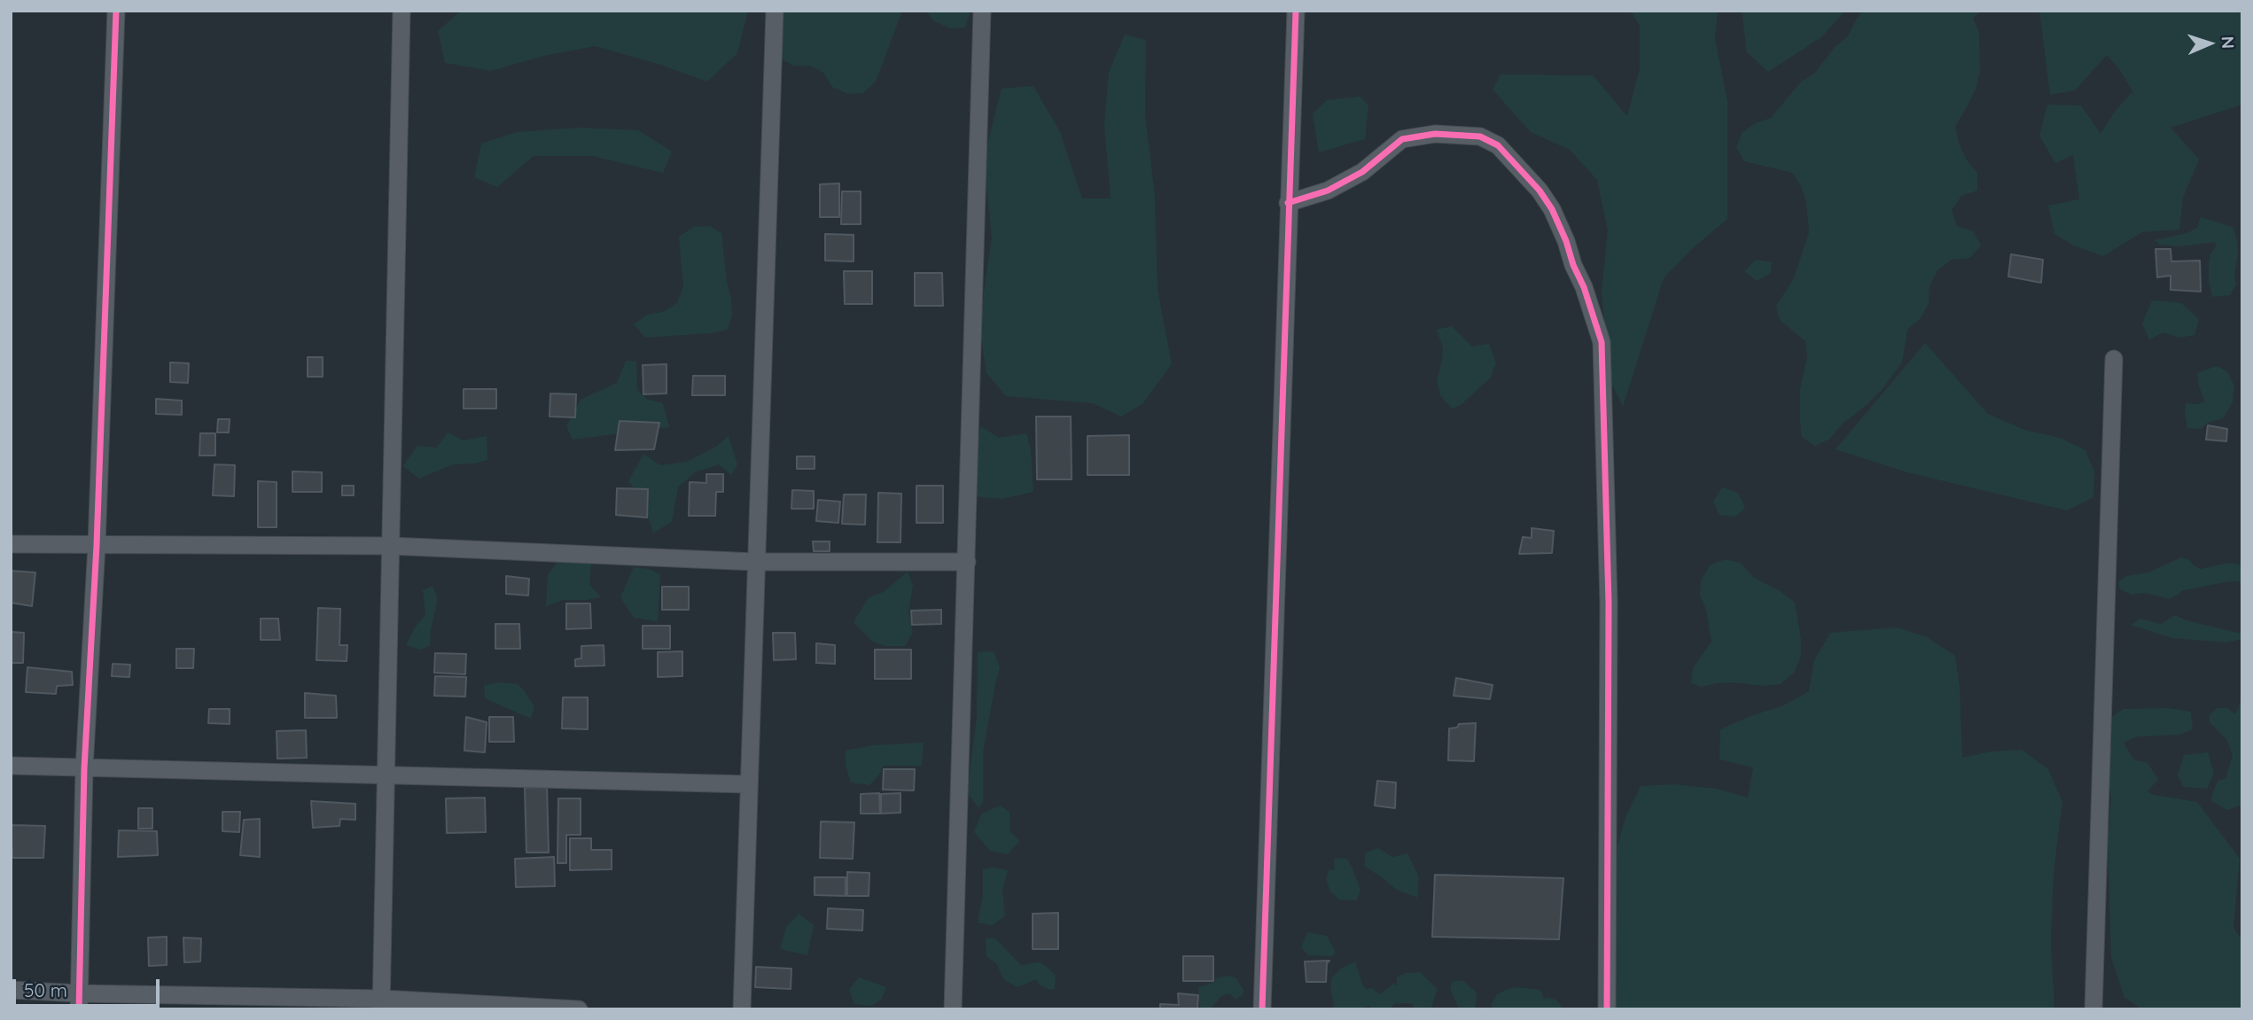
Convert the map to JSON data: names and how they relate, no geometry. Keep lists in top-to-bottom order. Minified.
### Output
{"scale_bar":"50 m","north":"right"}
